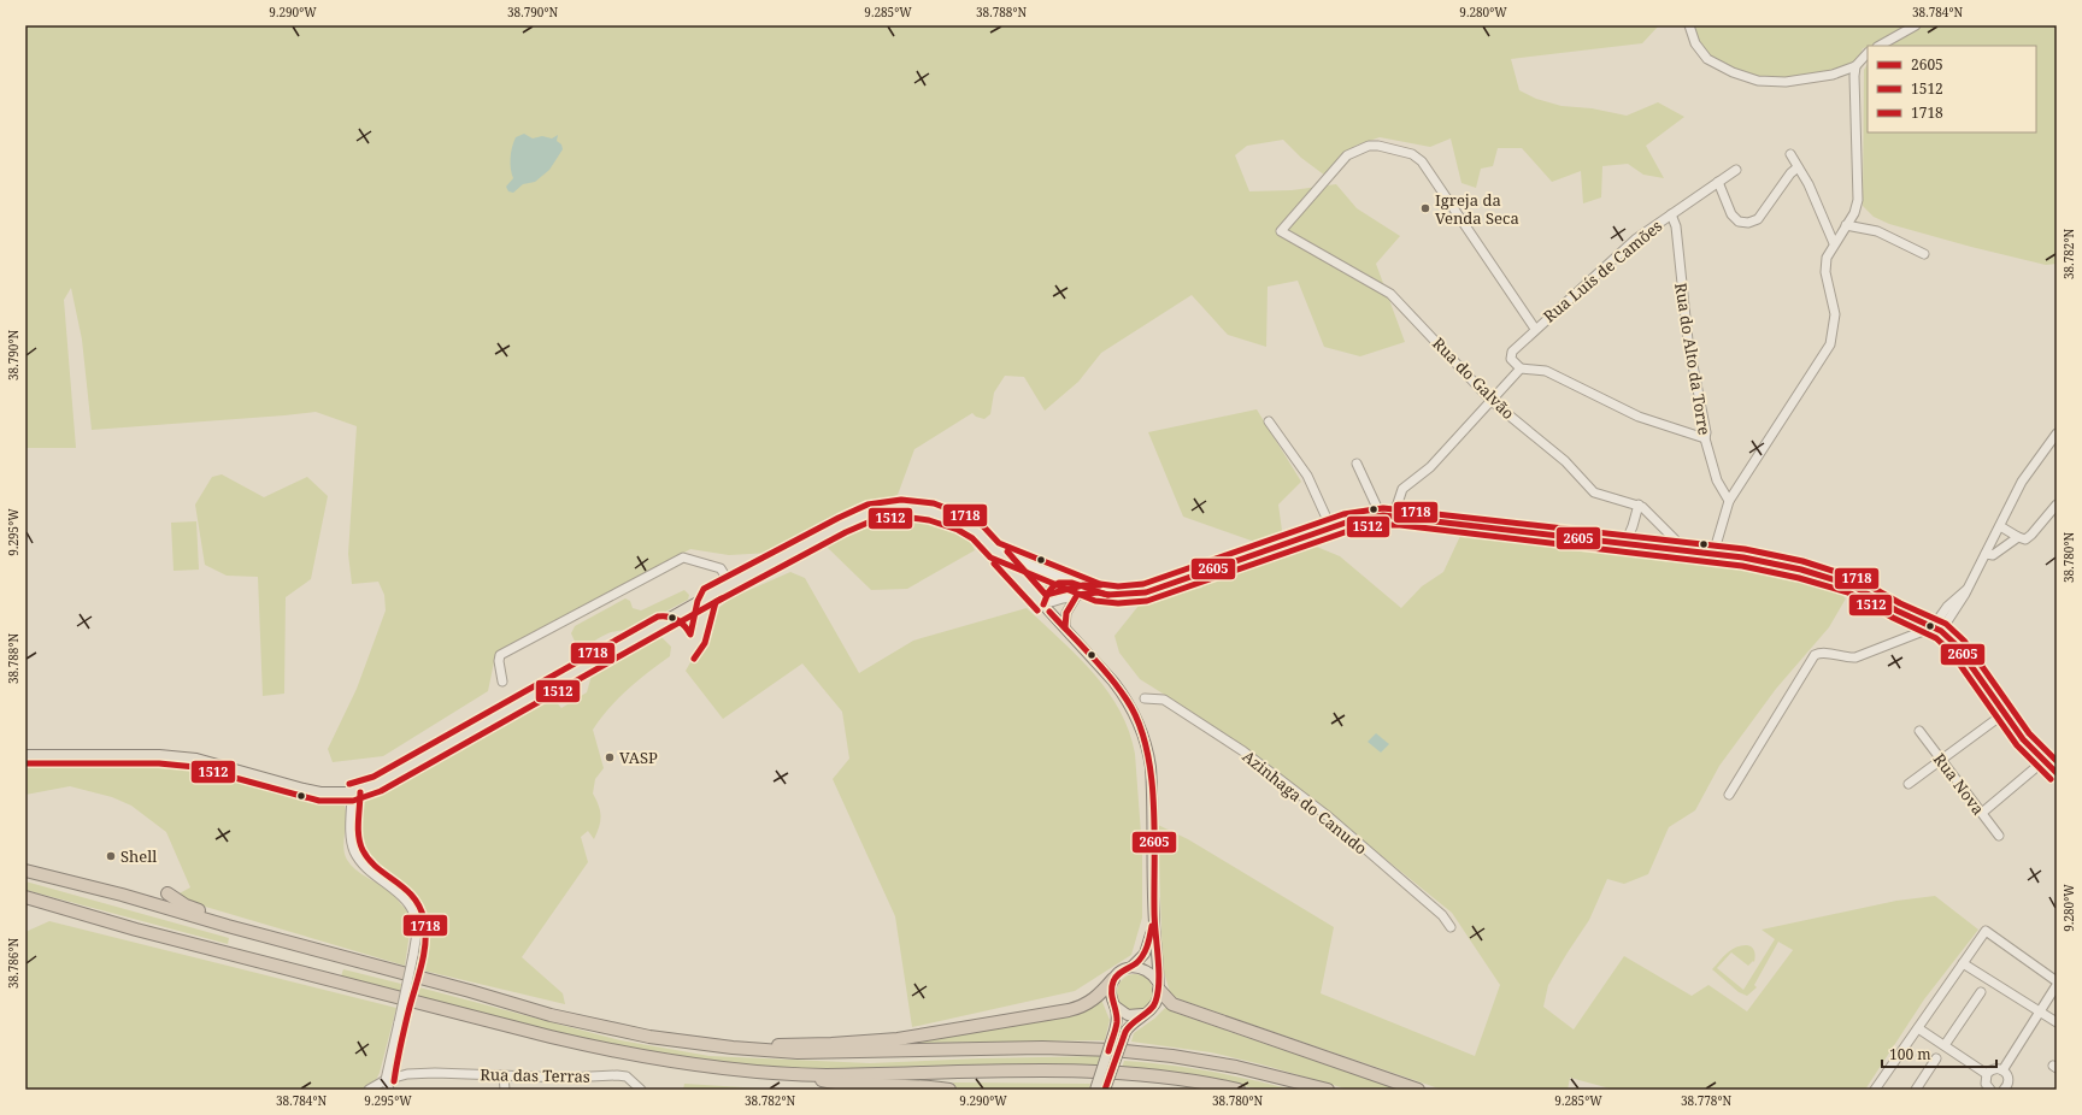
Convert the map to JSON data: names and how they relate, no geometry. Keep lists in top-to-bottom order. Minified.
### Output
{"streets":{"street":["Rua Luís de Camões","Rua do Alto da Torre","Rua do Galvão","Rua Nova","Azinhaga do Canudo","Rua das Terras"]},"crossings":[["Rua Luís de Camões","Rua do Alto da Torre"],["Rua Luís de Camões","Rua do Galvão"]],"places":["Igreja da Venda Seca","VASP","Shell"],"lines":["transit line 1718","transit line 2605","transit line 1512"],"legend":["2605","1512","1718"],"scale_bar":"100 m","coordinates":["9.290°W","38.790°N","9.285°W","38.788°N","9.280°W","38.784°N","38.782°N","9.295°W","38.780°N","38.786°N","38.778°N"]}
